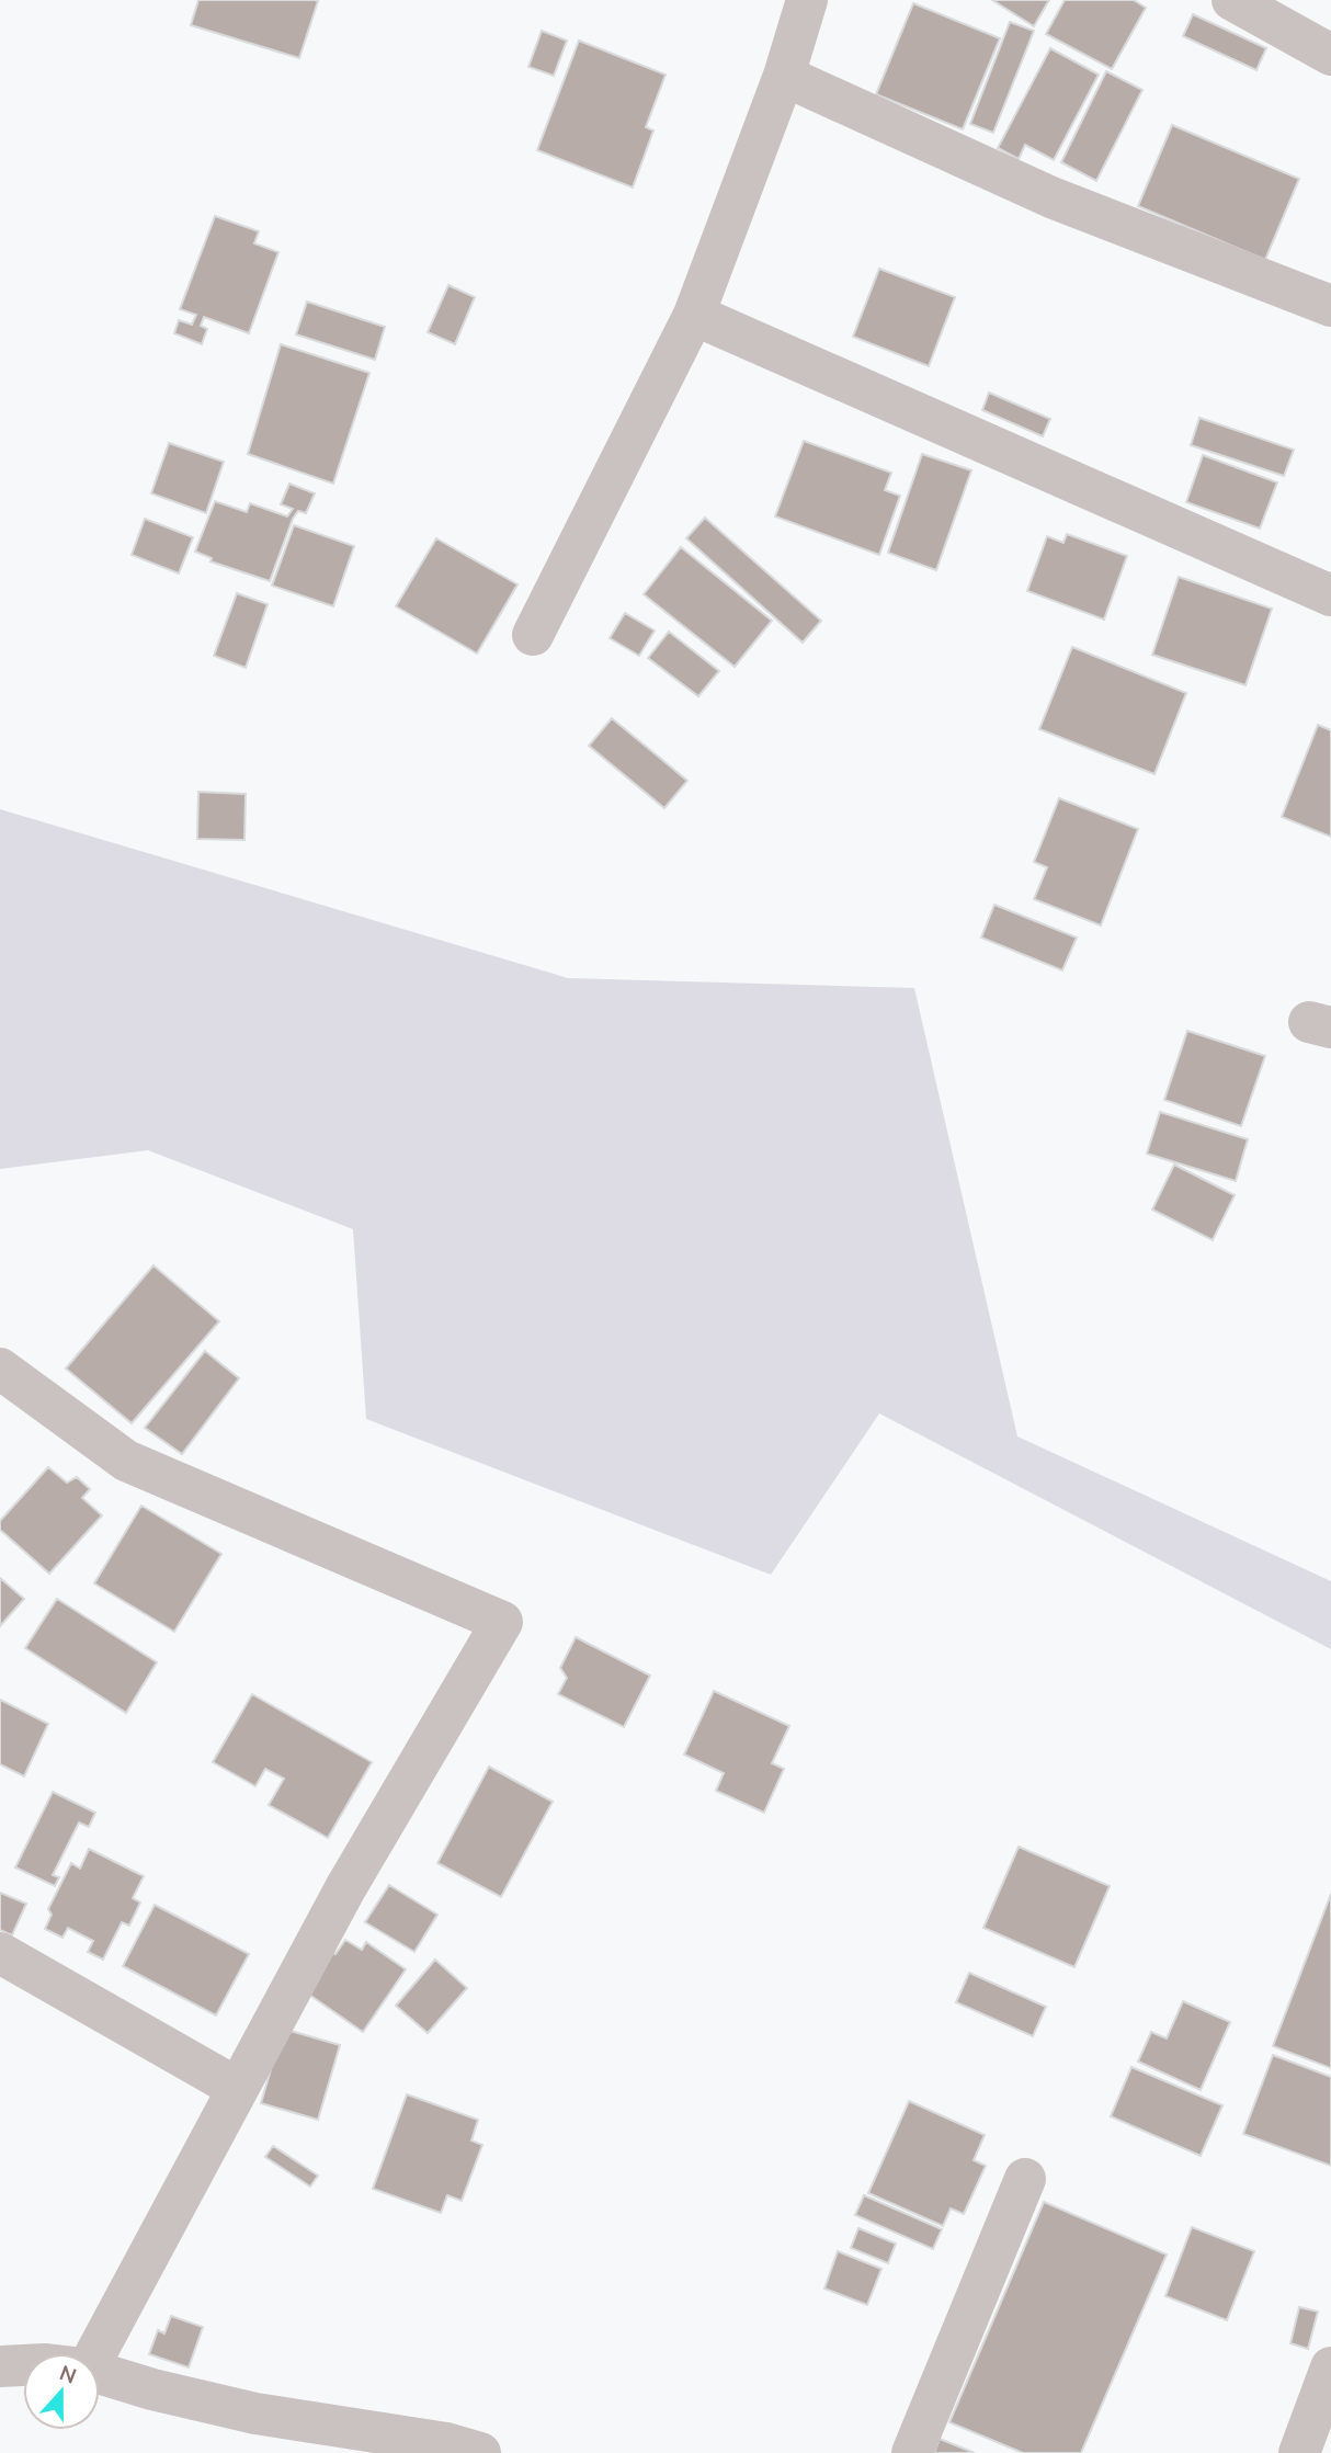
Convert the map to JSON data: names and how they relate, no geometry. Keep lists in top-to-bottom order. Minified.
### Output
{"north":"top"}
